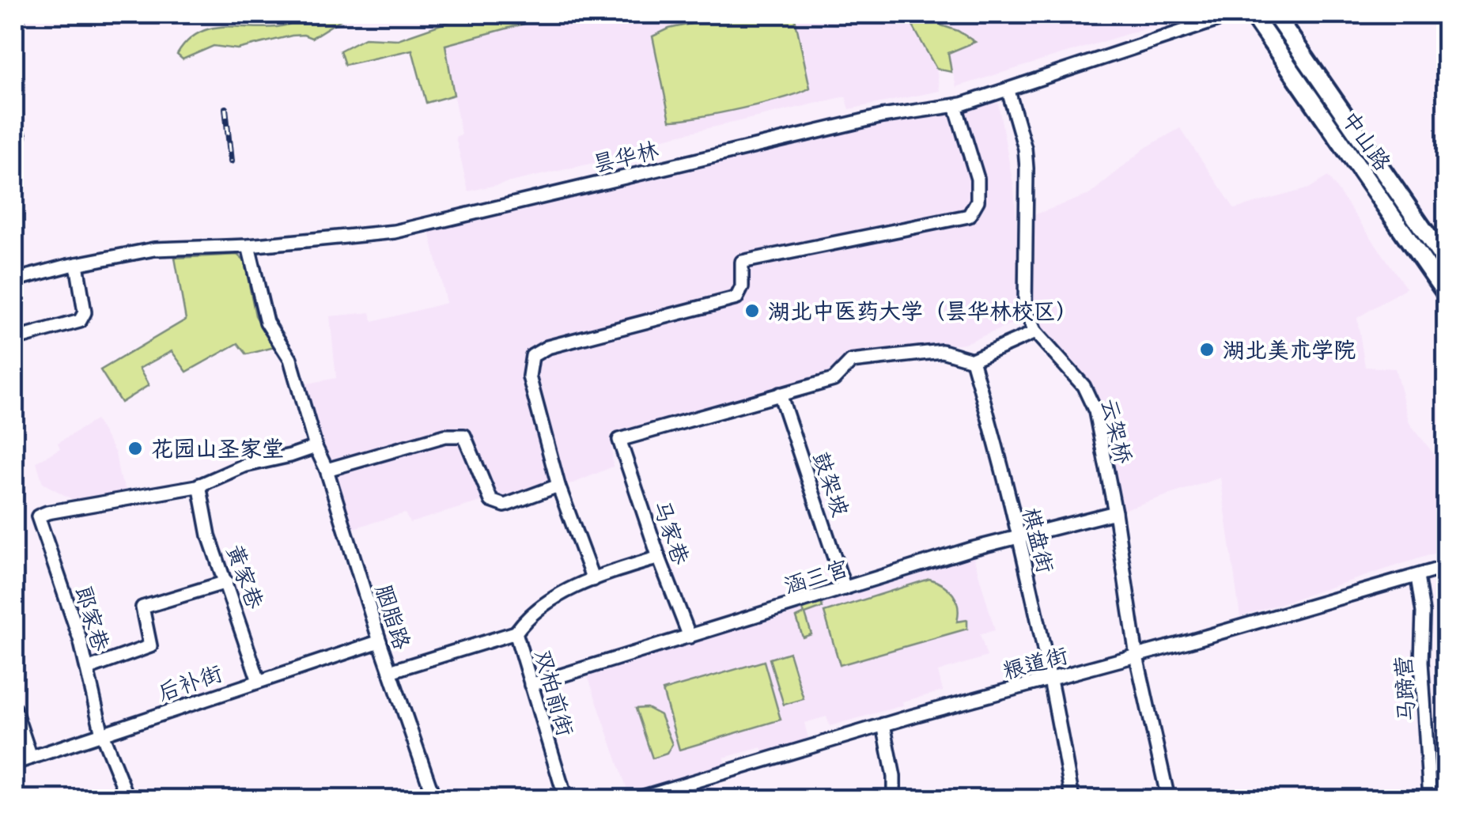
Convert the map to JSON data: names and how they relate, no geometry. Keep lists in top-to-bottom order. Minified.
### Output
{"streets":{"main road":["中山路"],"street":["昙华林","云架桥","鼓架坡","马家巷","棋盘街","黄家巷","涵三宫","胭脂路","郎家巷","粮道街","后补街","马蹄营","双柏前街"]},"crossings":[["昙华林","云架桥"],["昙华林","胭脂路"],["云架桥","涵三宫"],["云架桥","粮道街"],["鼓架坡","马家巷"],["鼓架坡","涵三宫"],["马家巷","涵三宫"],["棋盘街","涵三宫"],["棋盘街","粮道街"],["黄家巷","郎家巷"],["黄家巷","后补街"],["涵三宫","双柏前街"],["胭脂路","后补街"],["胭脂路","双柏前街"],["郎家巷","后补街"],["粮道街","马蹄营"]],"places":["湖北中医药大学（昙华林校区）","湖北美术学院","花园山圣家堂"]}
